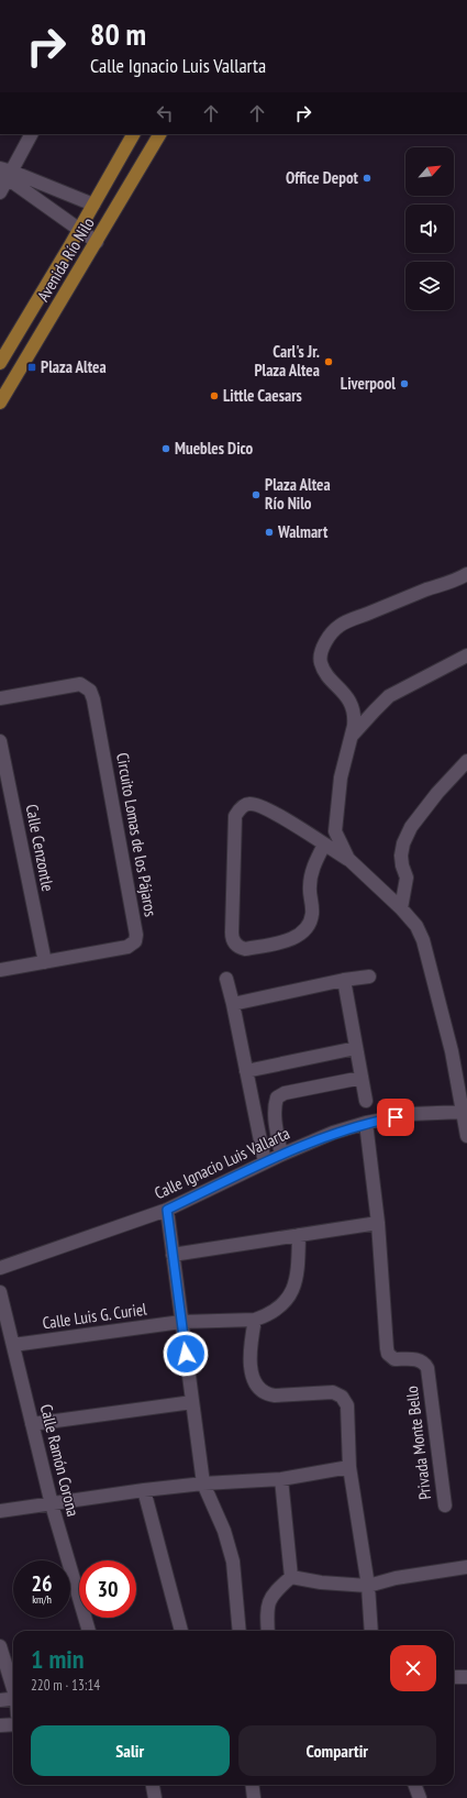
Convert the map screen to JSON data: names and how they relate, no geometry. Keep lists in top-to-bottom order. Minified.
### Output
{"streets":{"main road":["Avenida Río Nilo"],"street":["Circuito Lomas de los Pájaros","Calle Cenzontle","Calle Ignacio Luis Vallarta","Calle Luis G. Curiel","Privada Monte Bello","Calle Ramón Corona"]},"crossings":[["Circuito Lomas de los Pájaros","Calle Cenzontle"],["Calle Luis G. Curiel","Calle Ramón Corona"]],"places":{"other":["Office Depot","Carl's Jr. Plaza Altea","Liverpool","Little Caesars","Muebles Dico","Plaza Altea Río Nilo","Walmart"],"transit":["Plaza Altea"]},"north":"top right","page":{"turn":["80 m","Calle Ignacio Luis Vallarta"],"speed":"26 km/h","limit":"30","heading":["1 min","220 m · 13:14"],"buttons":["Salir","Compartir"]}}
